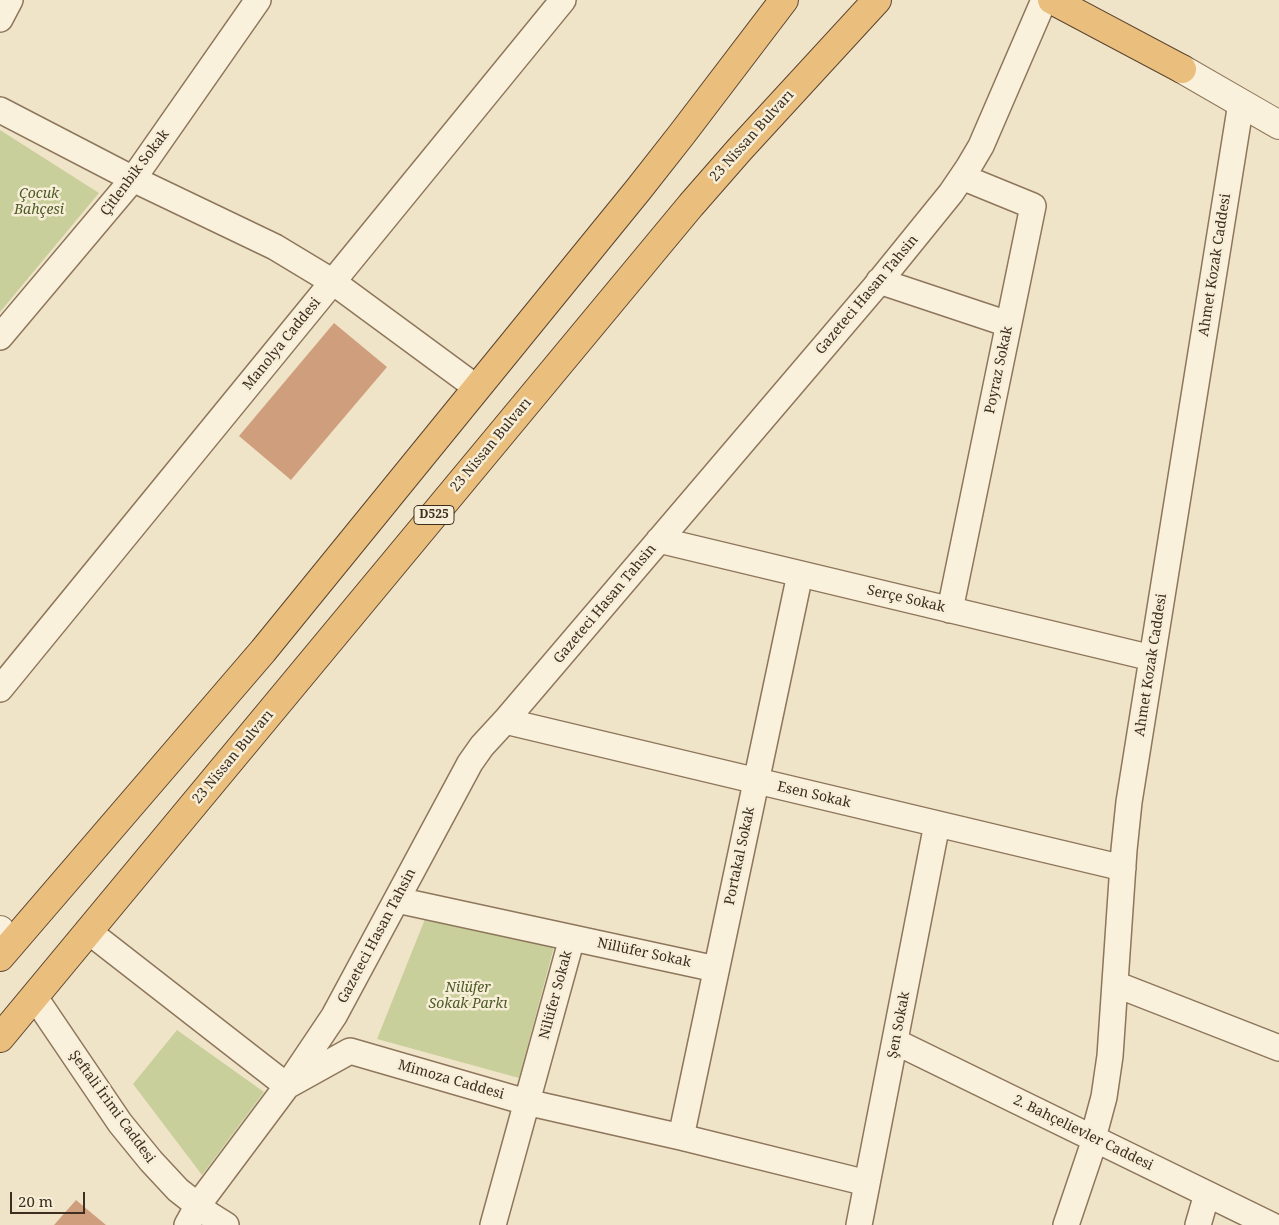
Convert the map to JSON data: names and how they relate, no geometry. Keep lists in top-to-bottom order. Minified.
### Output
{"streets":{"highway":["23 Nissan Bulvarı","D525"],"street":["Çitlenbik Sokak","Ahmet Kozak Caddesi","Gazeteci Hasan Tahsin","Manolya Caddesi","Poyraz Sokak","Serçe Sokak","Esen Sokak","Portakal Sokak","Nillüfer Sokak","Nilüfer Sokak","Şen Sokak","Mimoza Caddesi","Şeftali İrimi Caddesi","2. Bahçelievler Caddesi"]},"crossings":[["23 Nissan Bulvarı","Şeftali İrimi Caddesi"],["Ahmet Kozak Caddesi","Serçe Sokak"],["Ahmet Kozak Caddesi","Esen Sokak"],["Ahmet Kozak Caddesi","2. Bahçelievler Caddesi"],["Gazeteci Hasan Tahsin","Poyraz Sokak"],["Gazeteci Hasan Tahsin","Serçe Sokak"],["Gazeteci Hasan Tahsin","Esen Sokak"],["Gazeteci Hasan Tahsin","Nilüfer Sokak"],["Gazeteci Hasan Tahsin","Mimoza Caddesi"],["Gazeteci Hasan Tahsin","Şeftali İrimi Caddesi"],["Poyraz Sokak","Serçe Sokak"],["Serçe Sokak","Portakal Sokak"],["Esen Sokak","Portakal Sokak"],["Esen Sokak","Şen Sokak"],["Portakal Sokak","Nillüfer Sokak"],["Portakal Sokak","Mimoza Caddesi"],["Nillüfer Sokak","Nilüfer Sokak"],["Nilüfer Sokak","Mimoza Caddesi"],["Şen Sokak","Mimoza Caddesi"],["Şen Sokak","2. Bahçelievler Caddesi"]],"parks":["Çocuk Bahçesi","Nilüfer Sokak Parkı"],"scale_bar":"20 m"}
